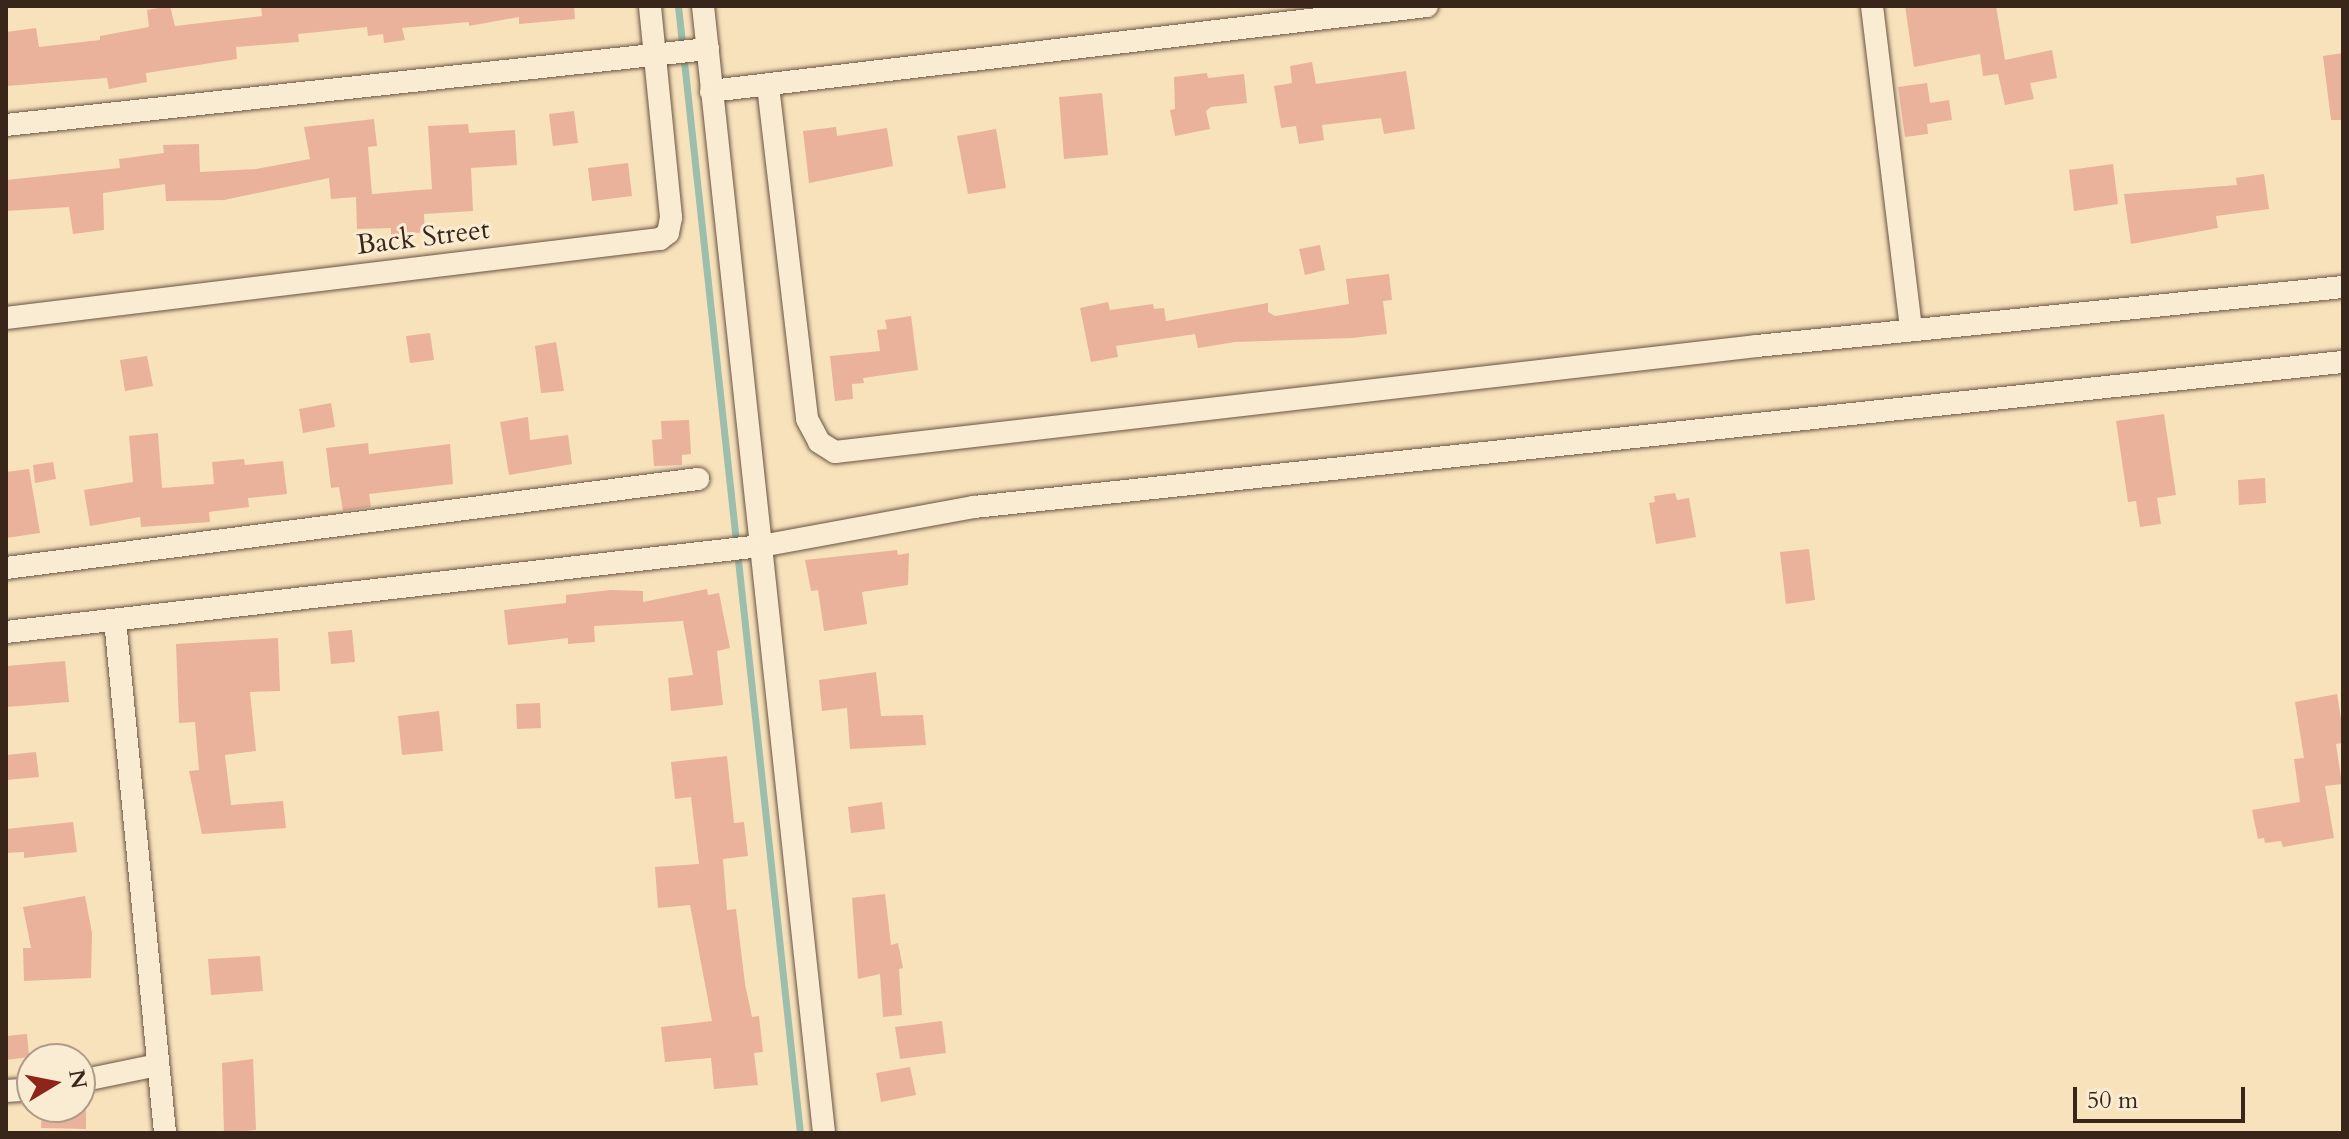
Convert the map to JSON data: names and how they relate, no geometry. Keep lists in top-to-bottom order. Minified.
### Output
{"streets":{"street":["Back Street"]},"scale_bar":"50 m","north":"right"}
